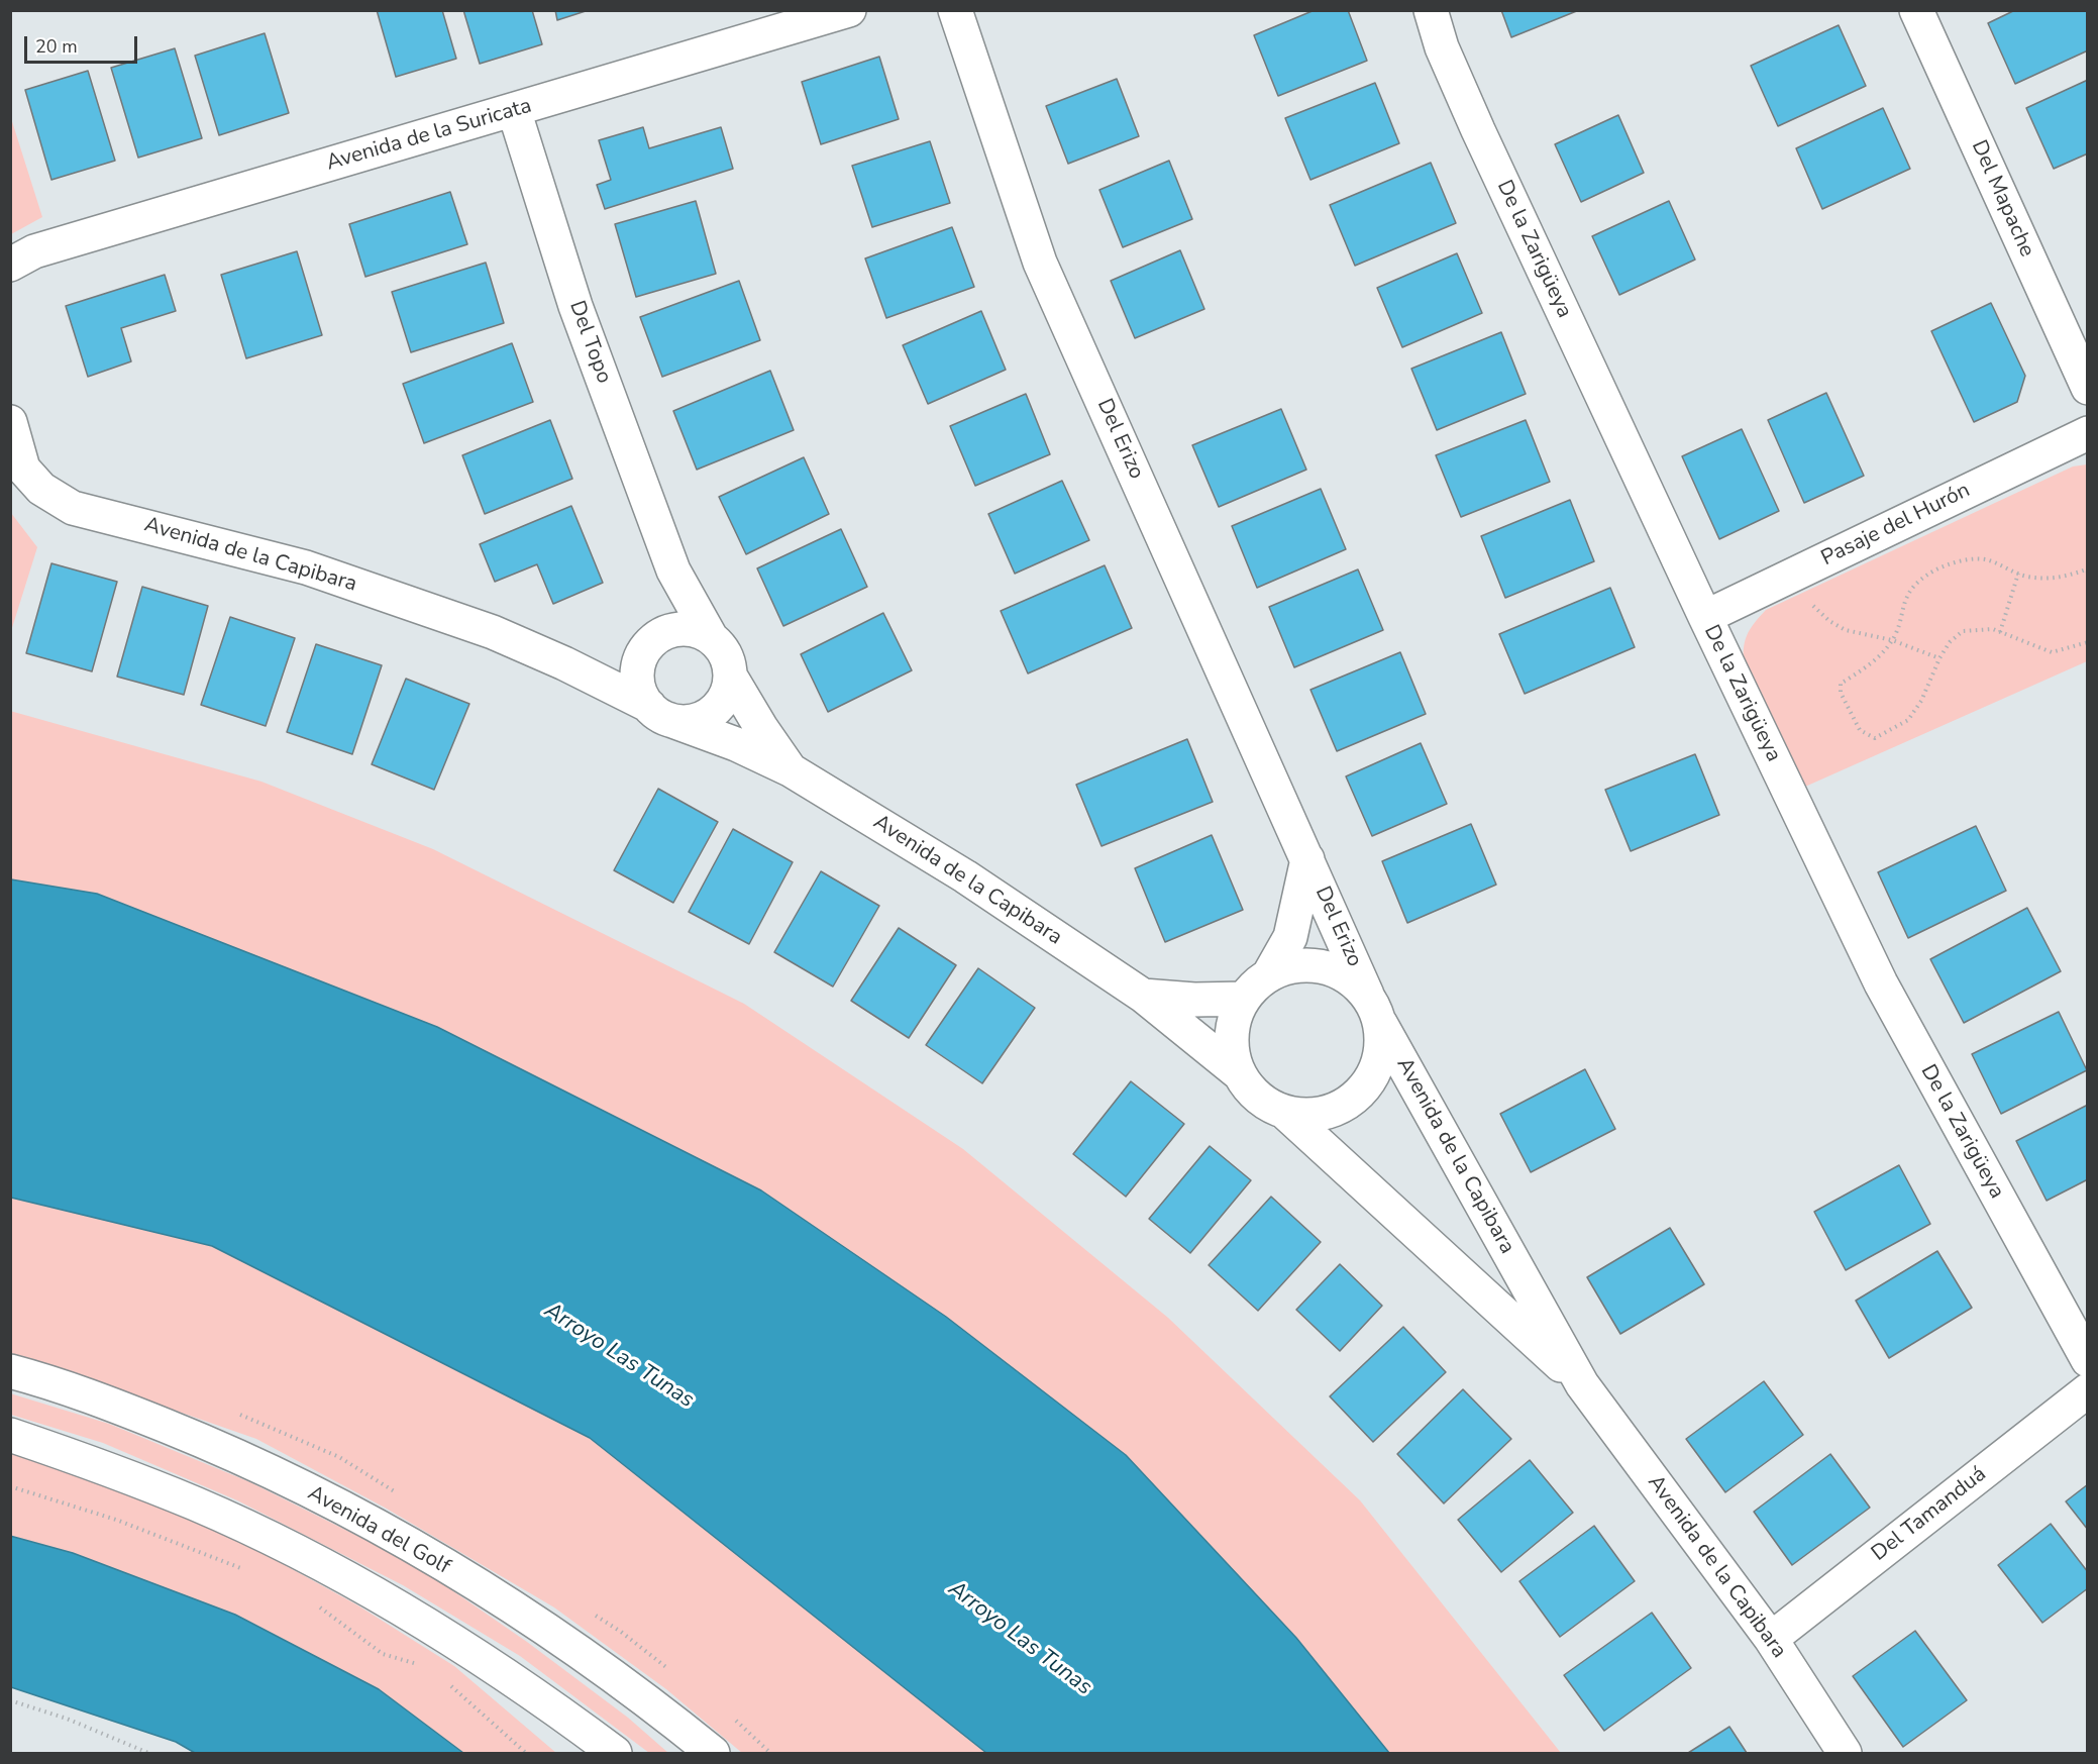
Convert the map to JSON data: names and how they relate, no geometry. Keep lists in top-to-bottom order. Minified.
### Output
{"streets":{"street":["Avenida de la Suricata","Del Mapache","De la Zarigüeya","Del Topo","Del Erizo","Pasaje del Hurón","Avenida de la Capibara","Del Tamanduá","Avenida del Golf"]},"crossings":[["Avenida de la Suricata","Del Topo"],["De la Zarigüeya","Pasaje del Hurón"],["Del Topo","Avenida de la Capibara"],["Del Erizo","Avenida de la Capibara"],["Avenida de la Capibara","Del Tamanduá"]],"water":["Arroyo Las Tunas"],"scale_bar":"20 m"}
